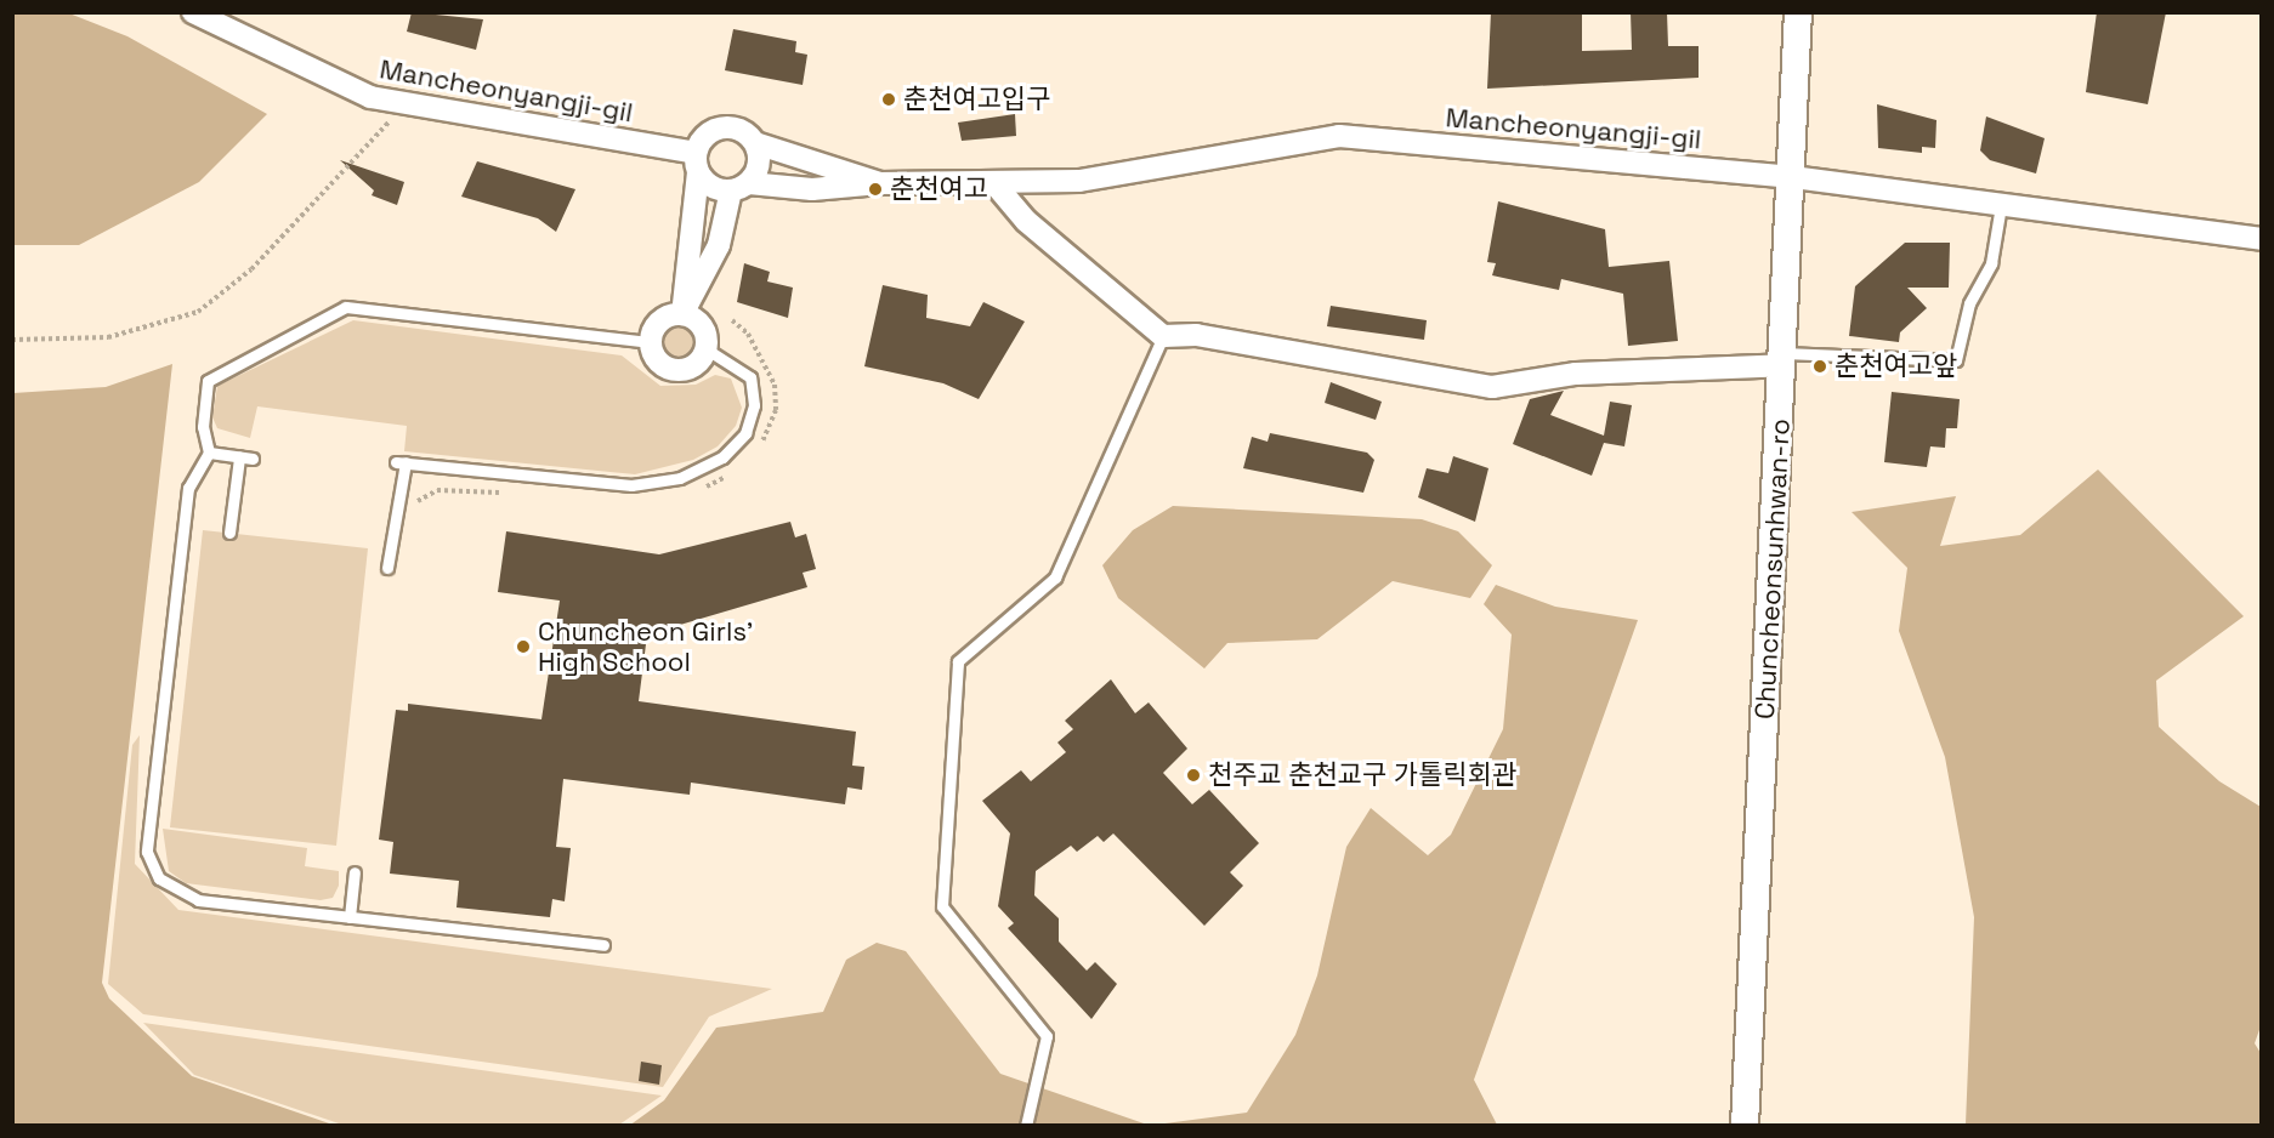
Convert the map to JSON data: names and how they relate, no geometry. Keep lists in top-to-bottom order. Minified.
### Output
{"streets":{"street":["Mancheonyangji-gil","Chuncheonsunhwan-ro"]},"crossings":[["Mancheonyangji-gil","Chuncheonsunhwan-ro"]],"places":["춘천여고입구","춘천여고","춘천여고앞","Chuncheon Girls' High School","천주교 춘천교구 가톨릭회관"]}
